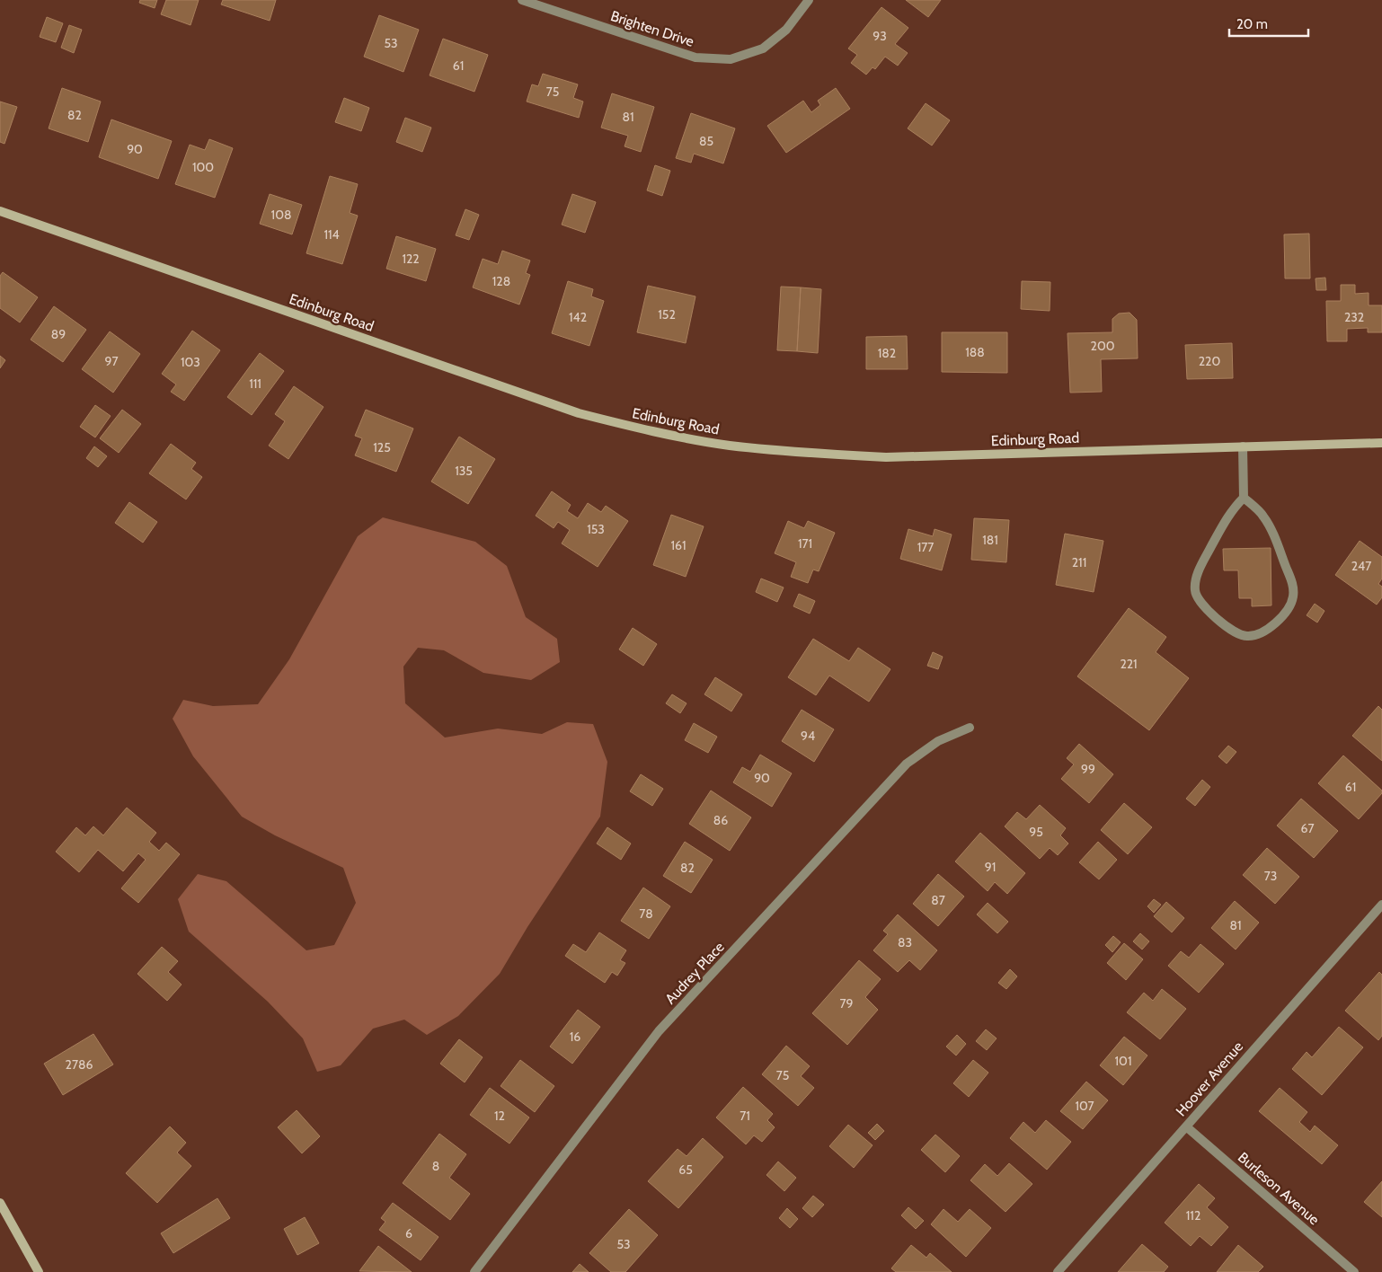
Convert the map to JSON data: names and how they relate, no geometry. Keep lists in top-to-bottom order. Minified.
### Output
{"streets":{"main road":["Edinburg Road"],"street":["Brighten Drive","Audrey Place","Hoover Avenue","Burleson Avenue"]},"crossings":[["Hoover Avenue","Burleson Avenue"]],"house_numbers":["93","53","61","75","82","81","85","90","100","108","114","122","128","152","142","232","89","200","188","182","97","220","103","111","125","135","153","181","171","161","177","211","247","221","94","99","90","61","86","67","95","91","82","73","87","78","81","83","79","16","101","2786","75","107","12","71","8","65","112","6","53"],"scale_bar":"20 m"}
